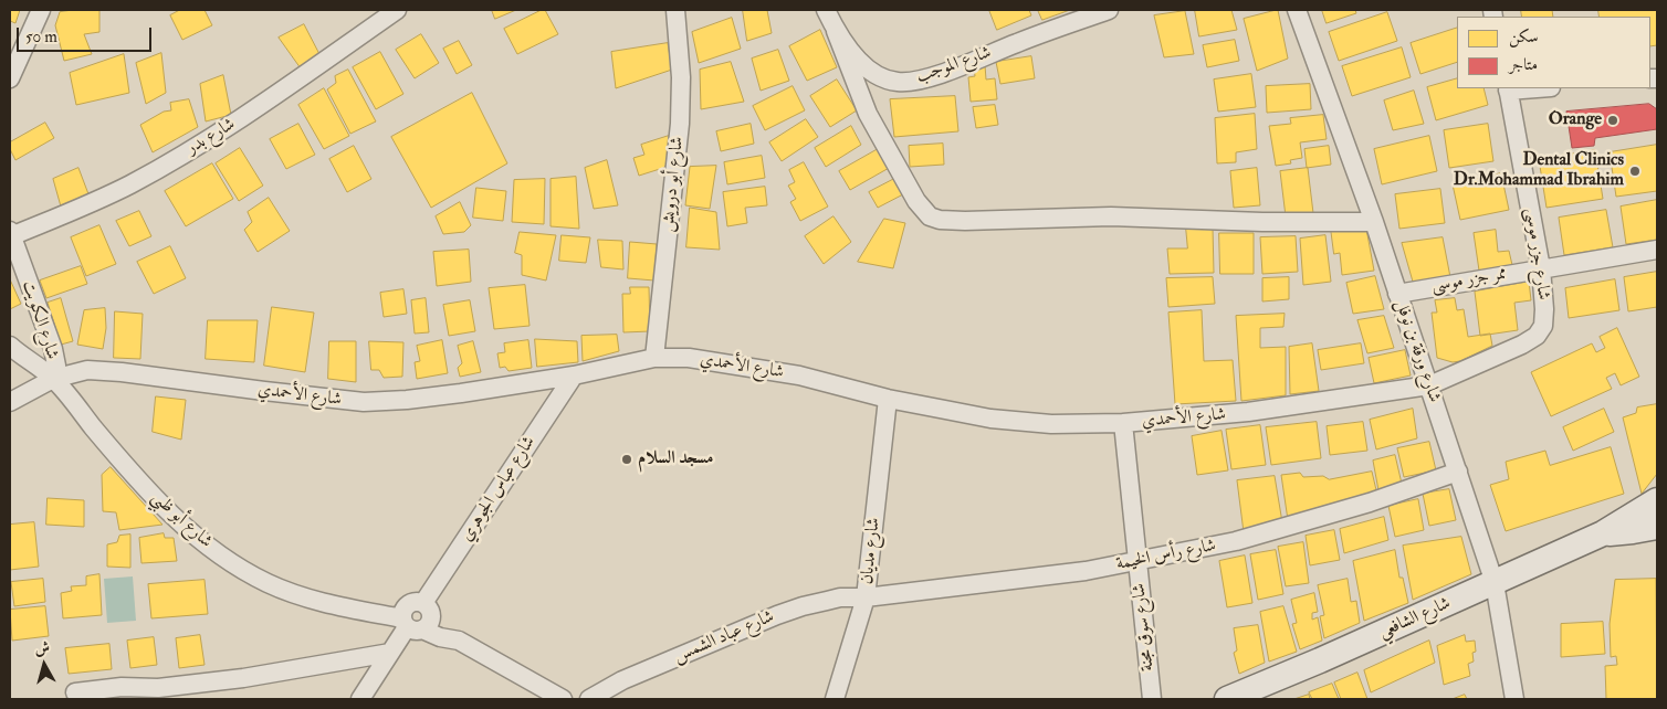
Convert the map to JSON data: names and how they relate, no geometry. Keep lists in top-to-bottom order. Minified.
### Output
{"streets":{"street":["شارع الموجب","شارع بدر","شارع أبو درويش","شارع جزر موسى","ممر جزر موسى","شارع الكويت","شارع ورقة بن نوفل","شارع الأحمدي","شارع عباس الجوهري","شارع أبو ظبي","شارع مديان","شارع رأس الخيمة","شارع الشافعي","شارع سوق مجنة","شارع عباد الشمس"]},"crossings":[["شارع بدر","شارع الكويت"],["شارع أبو درويش","شارع الأحمدي"],["شارع جزر موسى","ممر جزر موسى"],["شارع جزر موسى","شارع ورقة بن نوفل"],["شارع جزر موسى","شارع الأحمدي"],["ممر جزر موسى","شارع ورقة بن نوفل"],["شارع الكويت","شارع الأحمدي"],["شارع الكويت","شارع أبو ظبي"],["شارع ورقة بن نوفل","شارع الأحمدي"],["شارع ورقة بن نوفل","شارع رأس الخيمة"],["شارع ورقة بن نوفل","شارع الشافعي"],["شارع الأحمدي","شارع عباس الجوهري"],["شارع الأحمدي","شارع أبو ظبي"],["شارع الأحمدي","شارع مديان"],["شارع الأحمدي","شارع سوق مجنة"],["شارع عباس الجوهري","شارع أبو ظبي"],["شارع مديان","شارع رأس الخيمة"],["شارع مديان","شارع عباد الشمس"],["شارع رأس الخيمة","شارع سوق مجنة"],["شارع رأس الخيمة","شارع عباد الشمس"]],"places":["Orange","Dental Clinics Dr.Mohammad Ibrahim","مسجد السلام"],"legend":["سكن","متاجر"],"scale_bar":"50 m","north":"top"}
